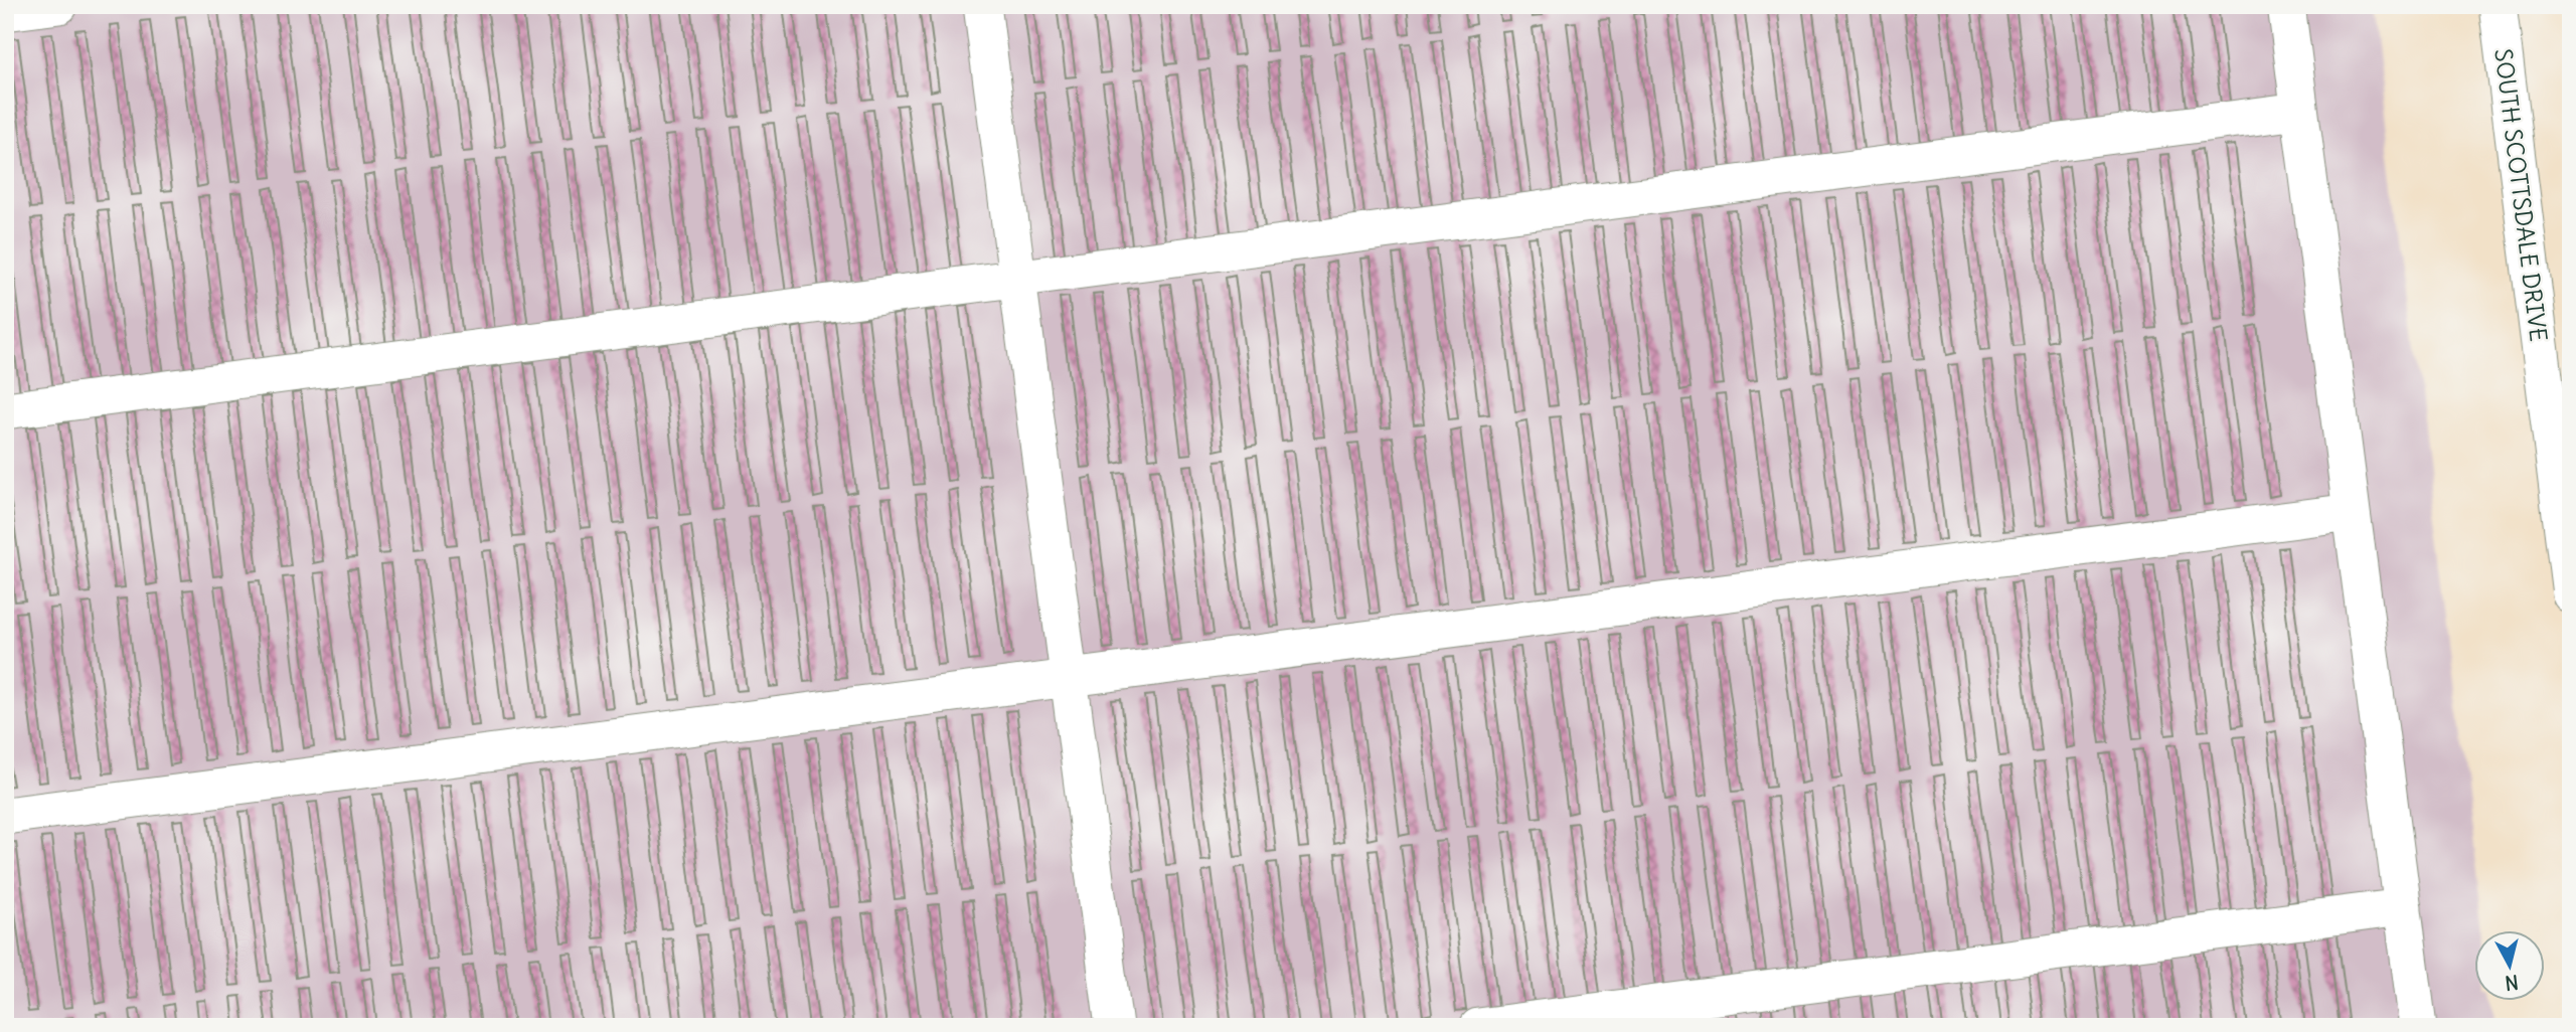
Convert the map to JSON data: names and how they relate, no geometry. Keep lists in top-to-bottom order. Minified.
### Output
{"streets":{"street":["SOUTH SCOTTSDALE DRIVE"]},"north":"bottom"}
